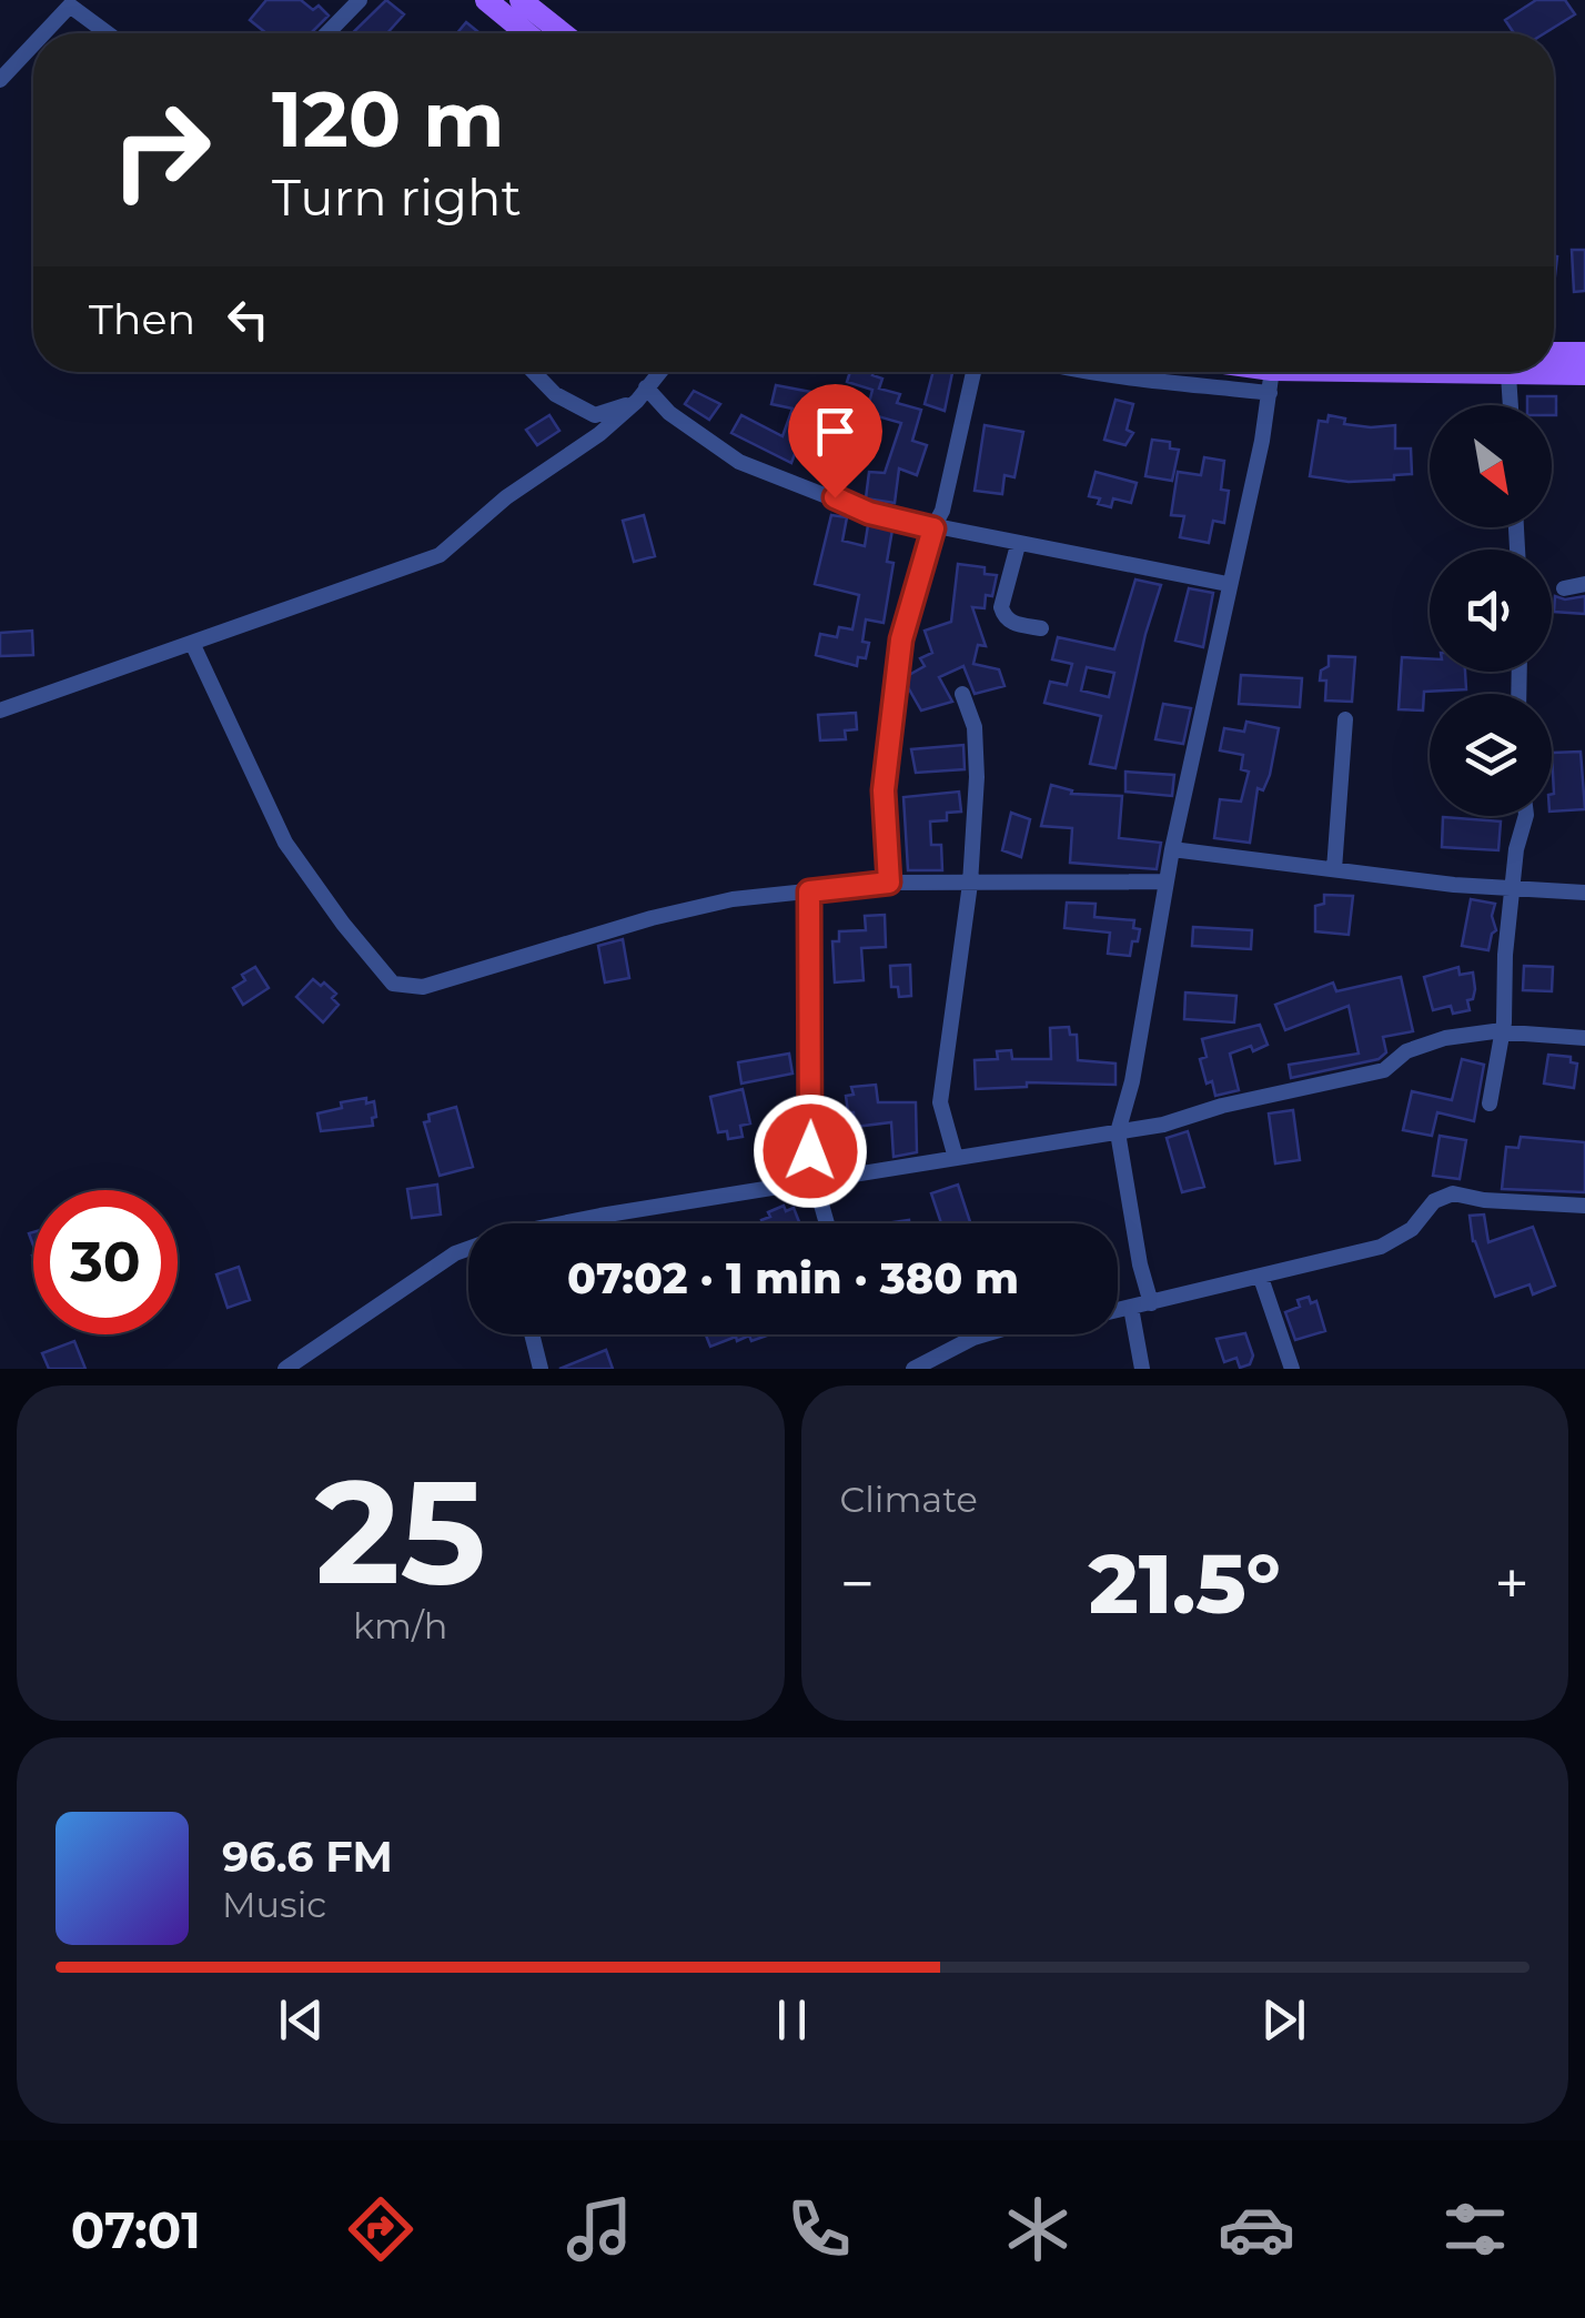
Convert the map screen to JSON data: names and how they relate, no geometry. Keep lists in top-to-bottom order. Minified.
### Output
{"north":"bottom right","page":{"turn":["120 m","Turn right"],"then":"Then","limit":"30","trip":"07:02 · 1 min · 380 m","tile":[["25","km/h"],"Climate"],"heat":["−","21.5°","+"],"song":["96.6 FM","Music"],"tabs":"07:01"}}
